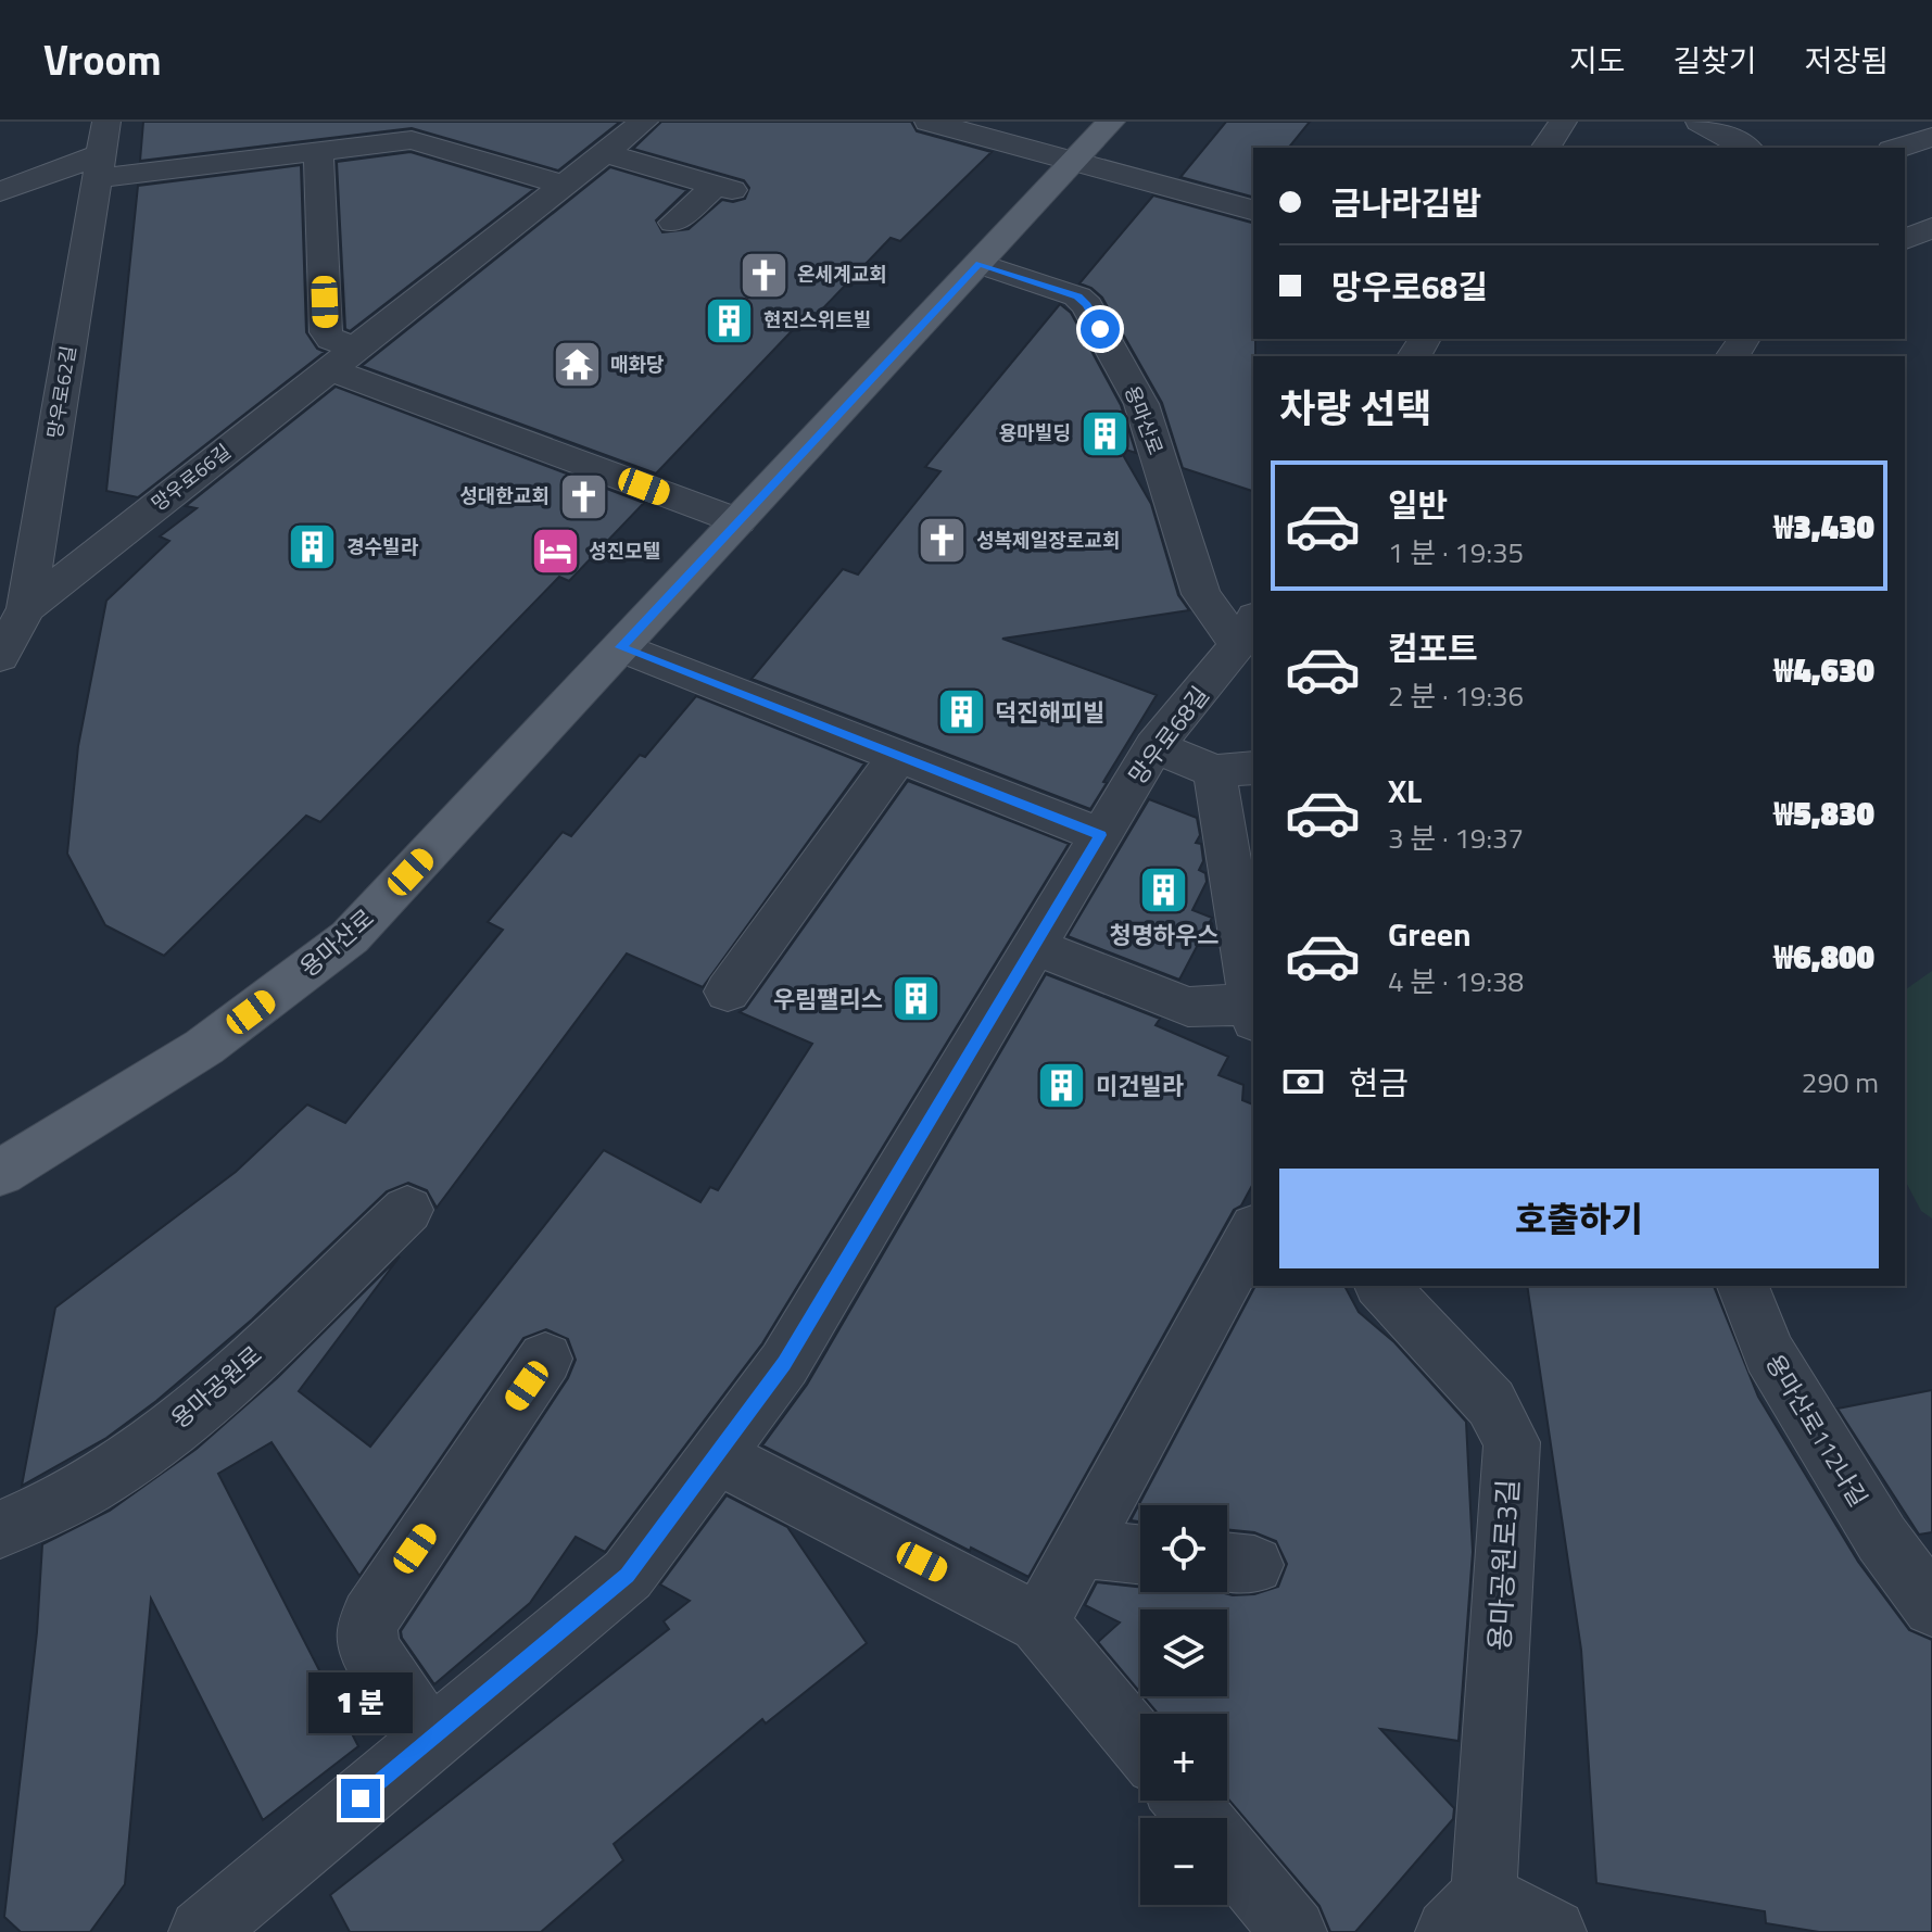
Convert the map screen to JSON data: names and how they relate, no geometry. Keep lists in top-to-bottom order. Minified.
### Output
{"streets":{"main road":["용마산로"],"street":["망우로62길","망우로66길","망우로68길","용마공원로","용마산로112나길","용마공원로3길"]},"crossings":[["망우로62길","망우로66길"],["용마산로","망우로68길"]],"places":{"church":["온세계교회","성대한교회","성복제일장로교회"],"building":["현진스위트빌","용마빌딩","경수빌라","덕진해피빌","청명하우스","우림팰리스","미건빌라"],"temple":["매화당"],"hotel":["성진모텔"]},"page":{"header":"Vroom","nav":["지도","길찾기","저장됨"],"banner":["금나라김밥","망우로68길"],"heading":"차량 선택","list":[{"name":"일반","note":"1 분 · 19:35","value":"₩3,430"},{"name":"컴포트","note":"2 분 · 19:36","value":"₩4,630"},{"name":"XL","note":"3 분 · 19:37","value":"₩5,830"},{"name":"Green","note":"4 분 · 19:38","value":"₩6,800"}],"pay":["현금","290 m"],"buttons":"호출하기","map_buttons":["+","−"],"bubble":"1 분"}}
